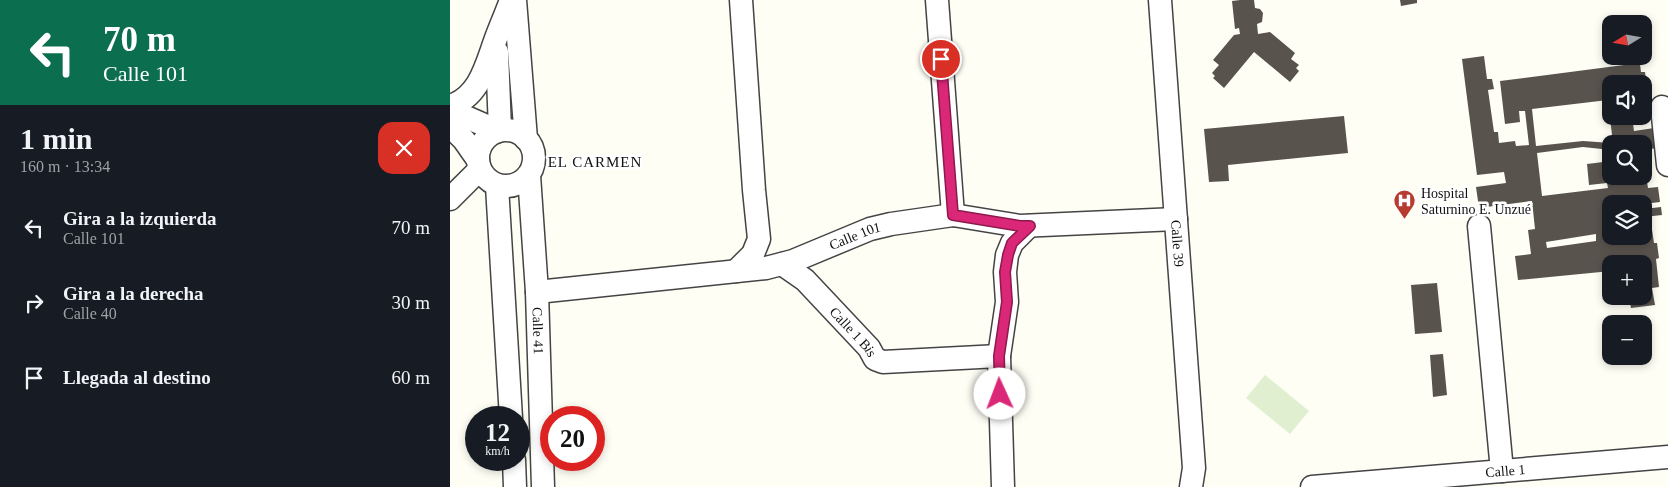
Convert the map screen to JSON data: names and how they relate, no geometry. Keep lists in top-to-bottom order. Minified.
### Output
{"streets":{"street":["Calle 101","Calle 39","Calle 41","Calle 1 Bis","Calle 1"]},"crossings":[["Calle 101","Calle 39"],["Calle 101","Calle 41"],["Calle 101","Calle 1 Bis"]],"districts":["EL CARMEN"],"places":{"hospital":["Hospital Saturnino E. Unzué"]},"north":"left","page":{"turn":["70 m","Calle 101"],"map_buttons":["+","−"],"heading":["1 min","160 m · 13:34"],"list":[{"name":"Gira a la izquierda","note":"Calle 101","value":"70 m"},{"name":"Gira a la derecha","note":"Calle 40","value":"30 m"},{"name":"Llegada al destino","value":"60 m"}],"speed":"12 km/h","limit":"20"}}
